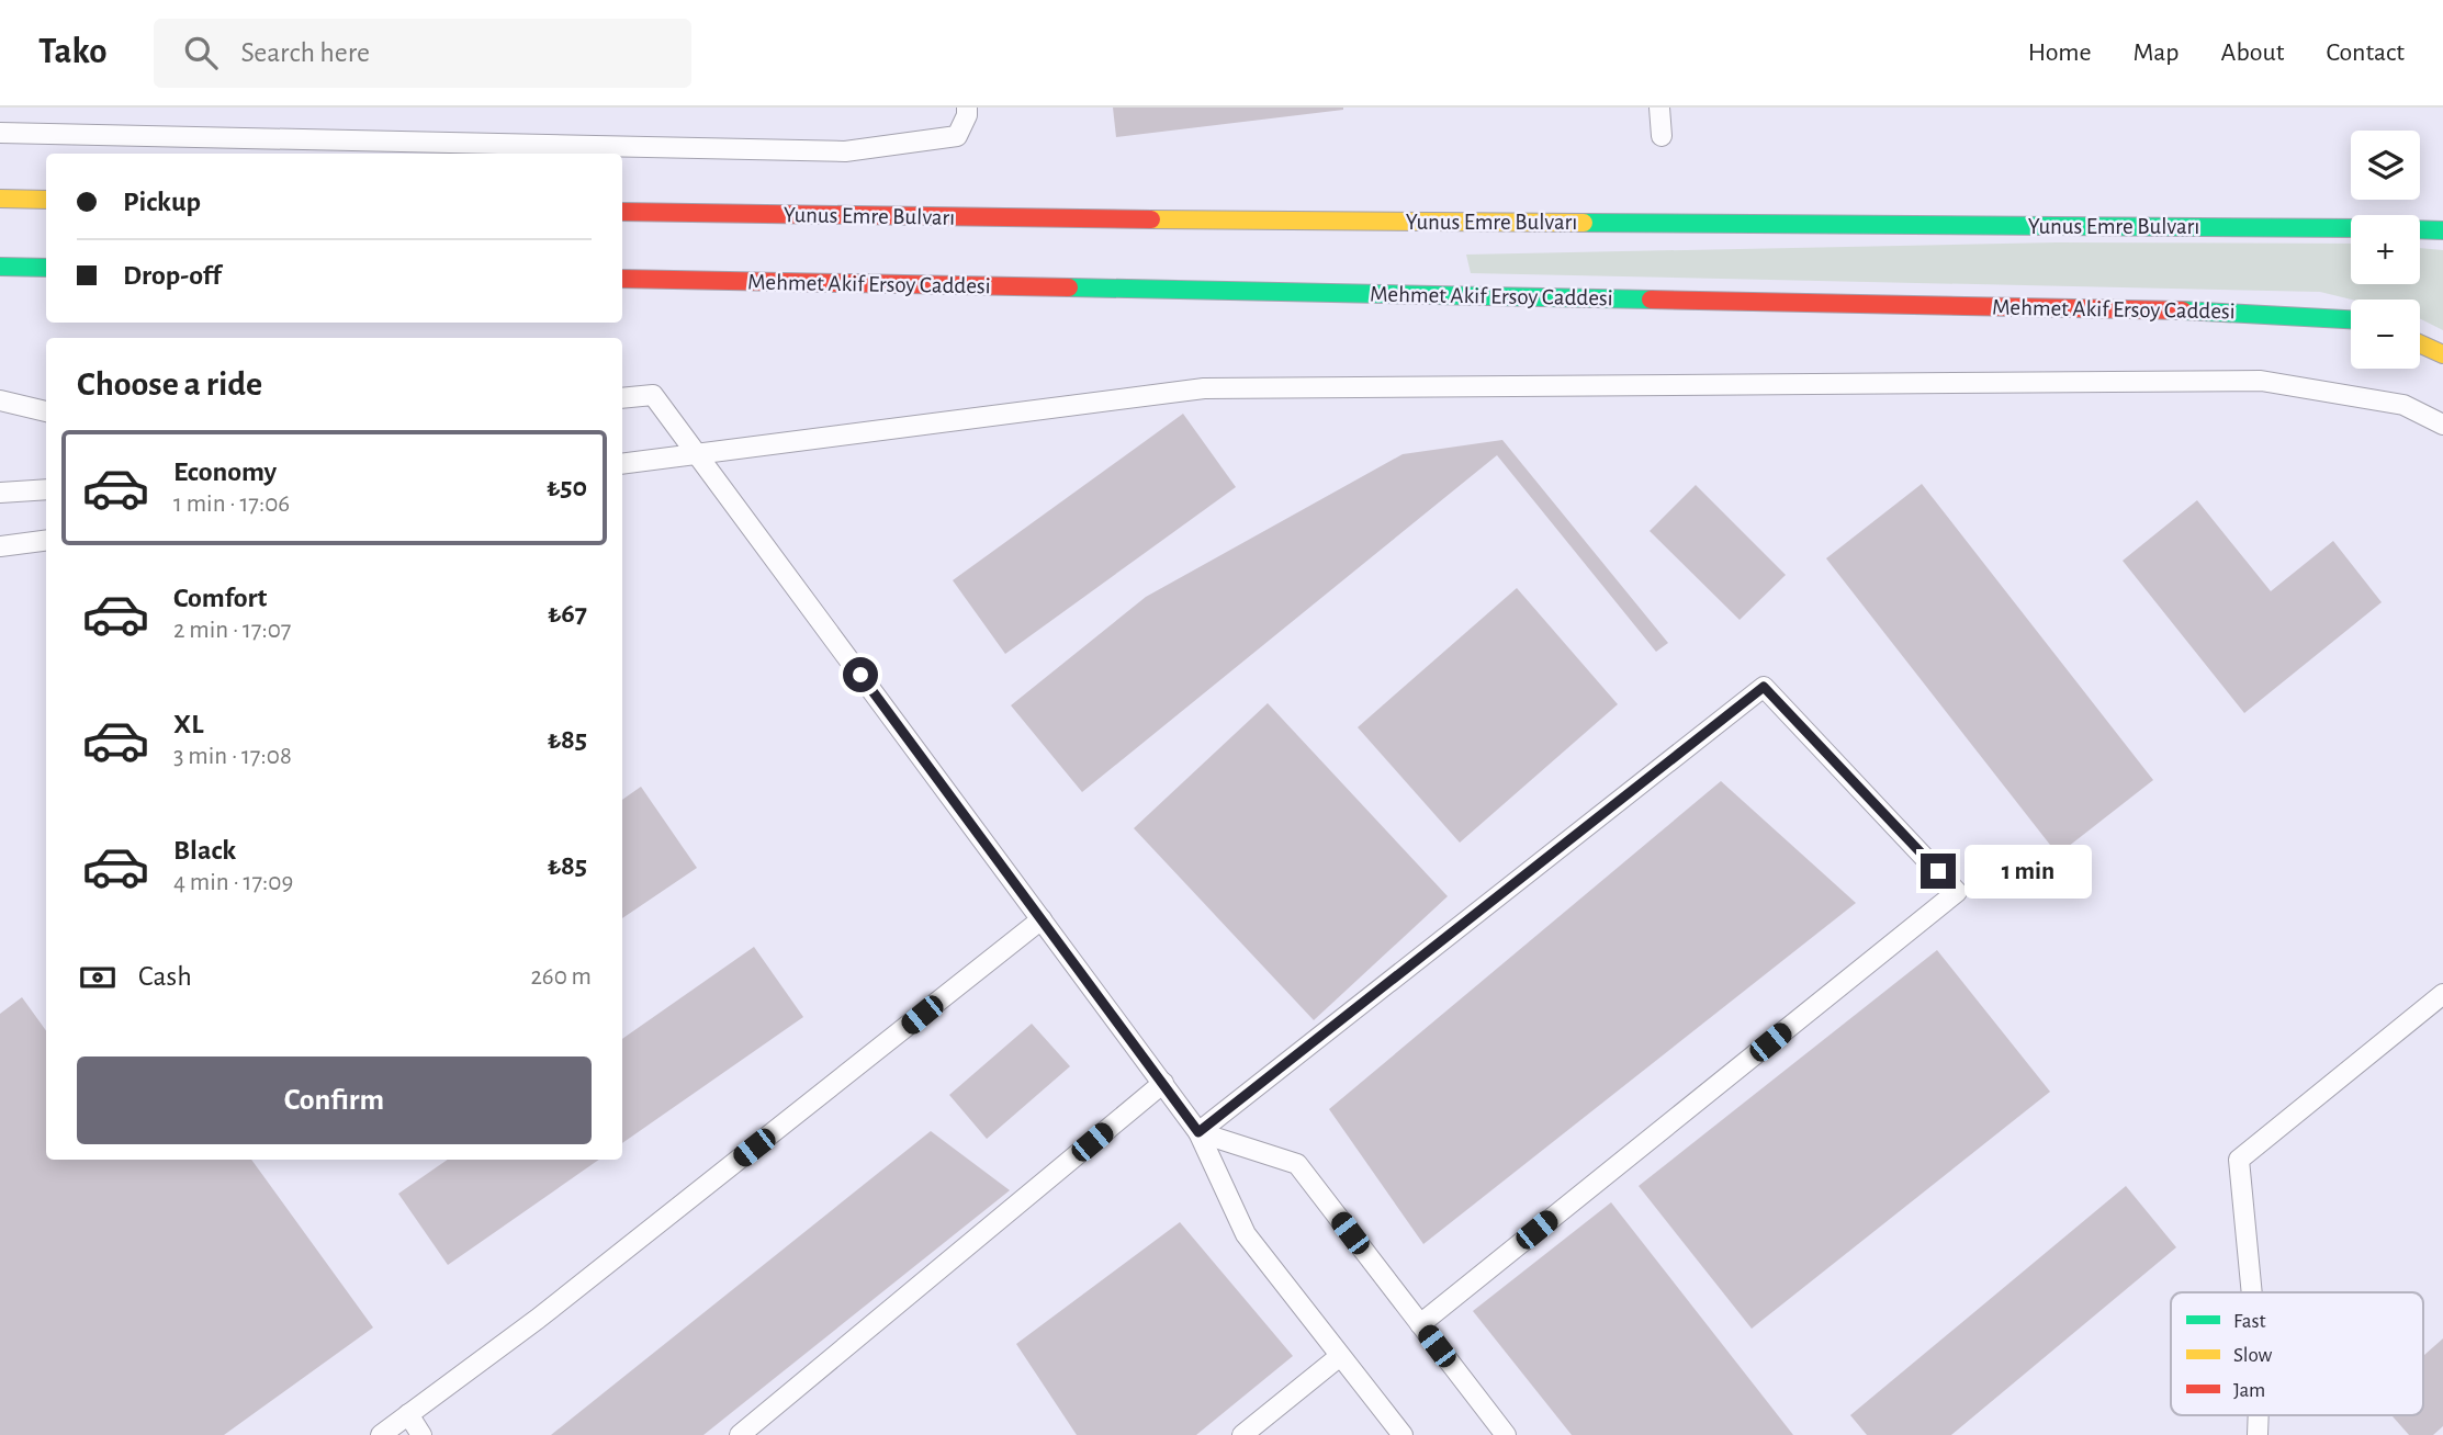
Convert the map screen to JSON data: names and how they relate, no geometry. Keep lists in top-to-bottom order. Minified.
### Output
{"streets":{"main road":["Yunus Emre Bulvarı","Mehmet Akif Ersoy Caddesi"]},"legend":["Fast","Slow","Jam"],"page":{"header":"Tako","search":"Search here","nav":["Home","Map","About","Contact"],"map_buttons":["+","−"],"banner":["Pickup","Drop-off"],"heading":"Choose a ride","list":[{"name":"Economy","note":"1 min · 17:06","value":"₺50"},{"name":"Comfort","note":"2 min · 17:07","value":"₺67"},{"name":"XL","note":"3 min · 17:08","value":"₺85"},{"name":"Black","note":"4 min · 17:09","value":"₺85"}],"bubble":"1 min","pay":["Cash","260 m"],"buttons":"Confirm"}}
